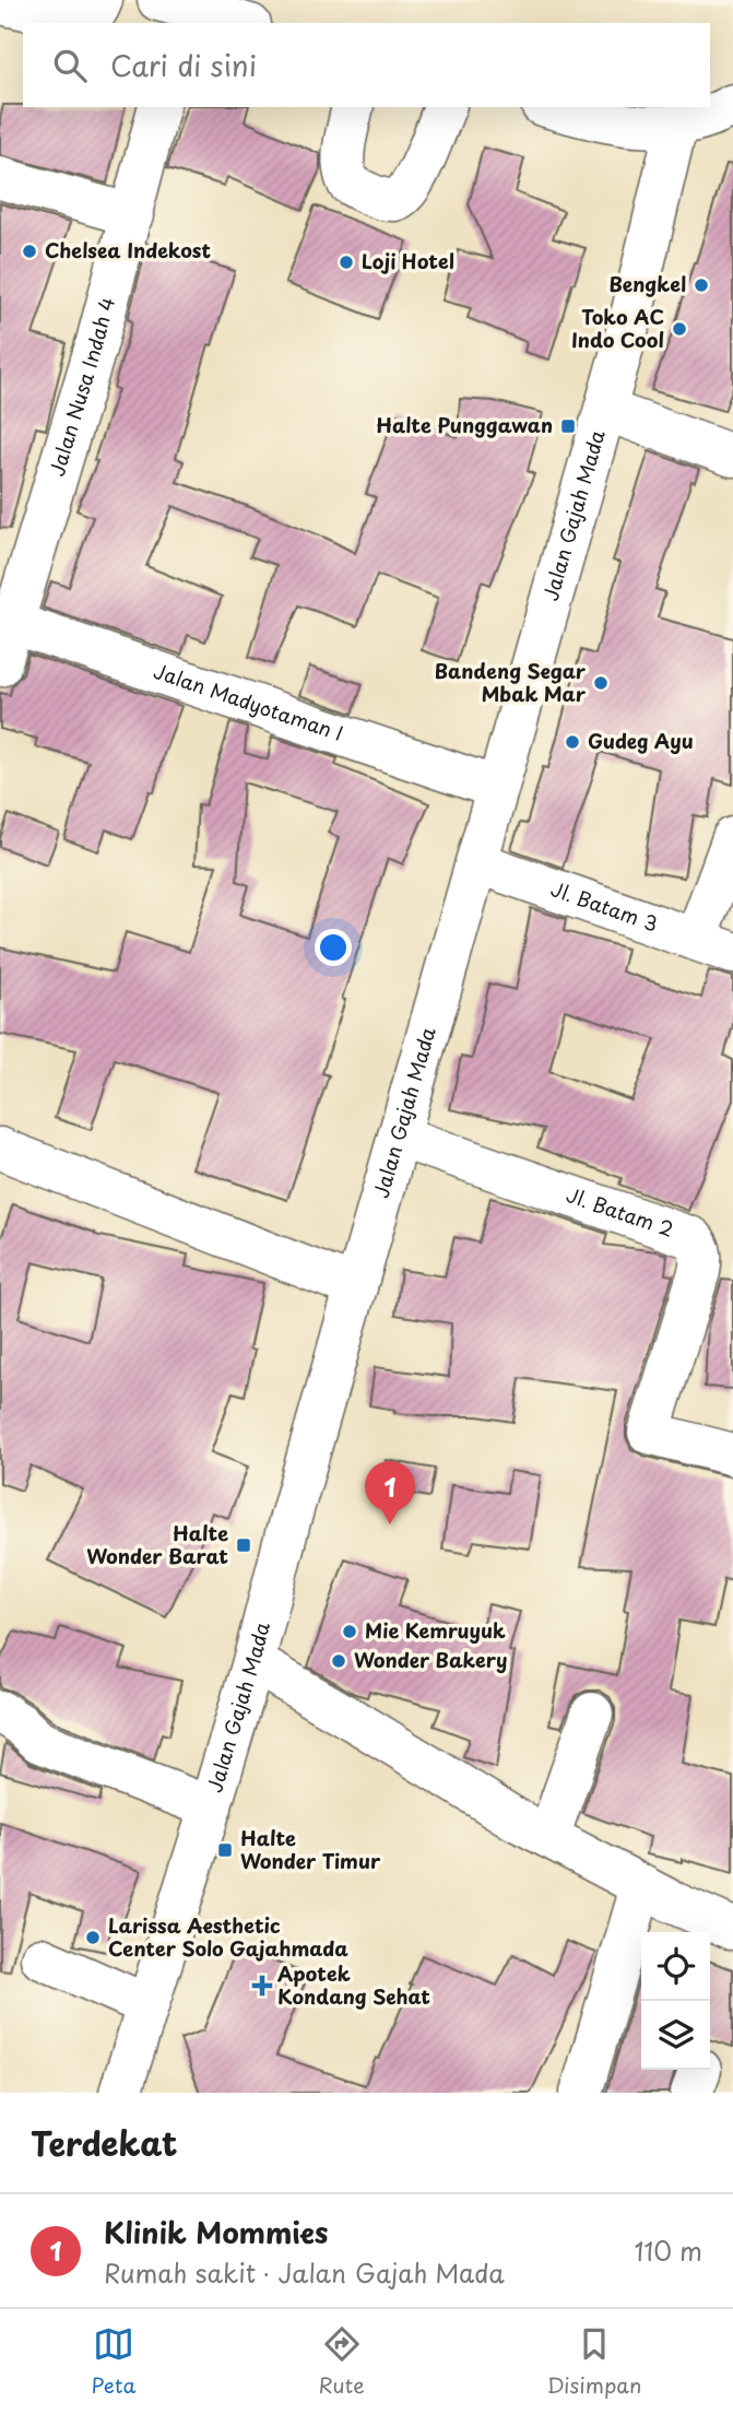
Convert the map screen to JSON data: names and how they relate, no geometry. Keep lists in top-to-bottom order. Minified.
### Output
{"streets":{"street":["Jalan Nusa Indah 4","Jalan Gajah Mada","Jalan Madyotaman I","Jl. Batam 3","Jl. Batam 2"]},"crossings":[["Jalan Nusa Indah 4","Jalan Madyotaman I"],["Jalan Gajah Mada","Jalan Madyotaman I"],["Jalan Gajah Mada","Jl. Batam 3"],["Jalan Gajah Mada","Jl. Batam 2"]],"places":{"other":["Chelsea Indekost","Loji Hotel","Bengkel","Toko AC Indo Cool","Bandeng Segar Mbak Mar","Gudeg Ayu","Mie Kemruyuk","Wonder Bakery","Larissa Aesthetic Center Solo Gajahmada"],"transit":["Halte Punggawan","Halte Wonder Barat","Halte Wonder Timur"],"health":["Apotek Kondang Sehat"]},"page":{"search":"Cari di sini","pins":"1","heading":"Terdekat","list":[{"mark":"1","name":"Klinik Mommies","note":"Rumah sakit · Jalan Gajah Mada","value":"110 m"}],"nav":["Peta","Rute","Disimpan"]}}
